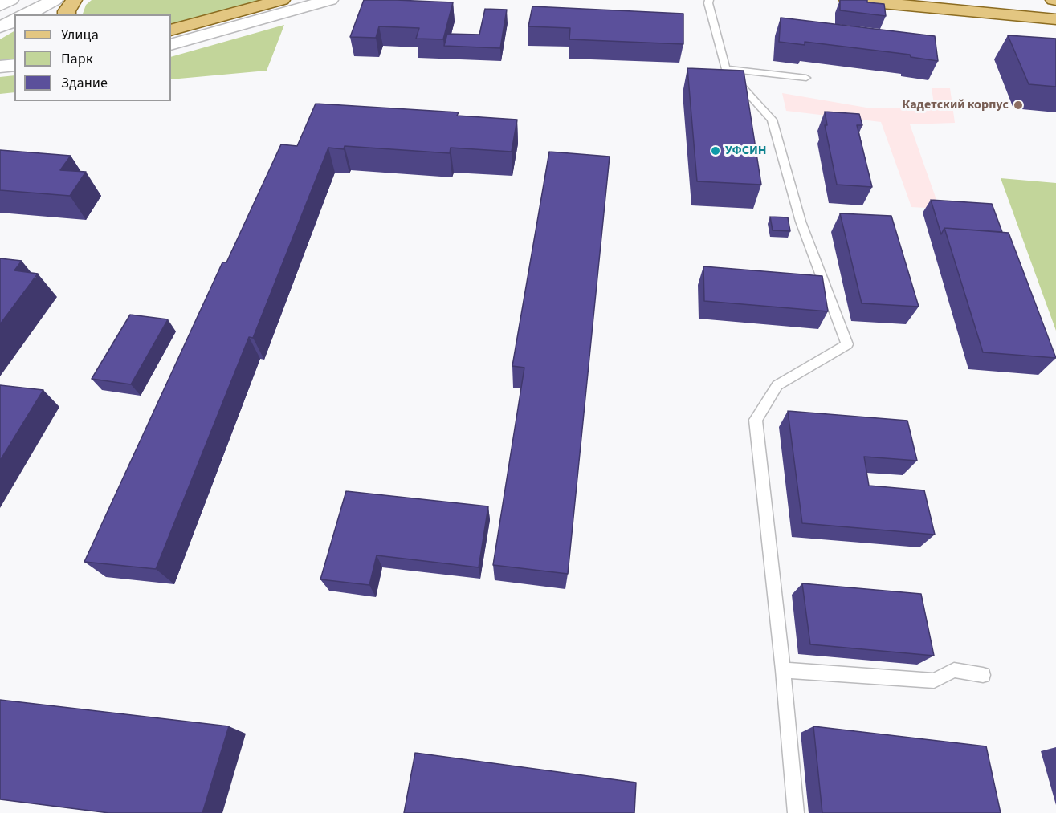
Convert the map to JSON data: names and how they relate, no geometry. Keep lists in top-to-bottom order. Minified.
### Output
{"places":["Кадетский корпус","УФСИН"],"legend":["Улица","Парк","Здание"]}
